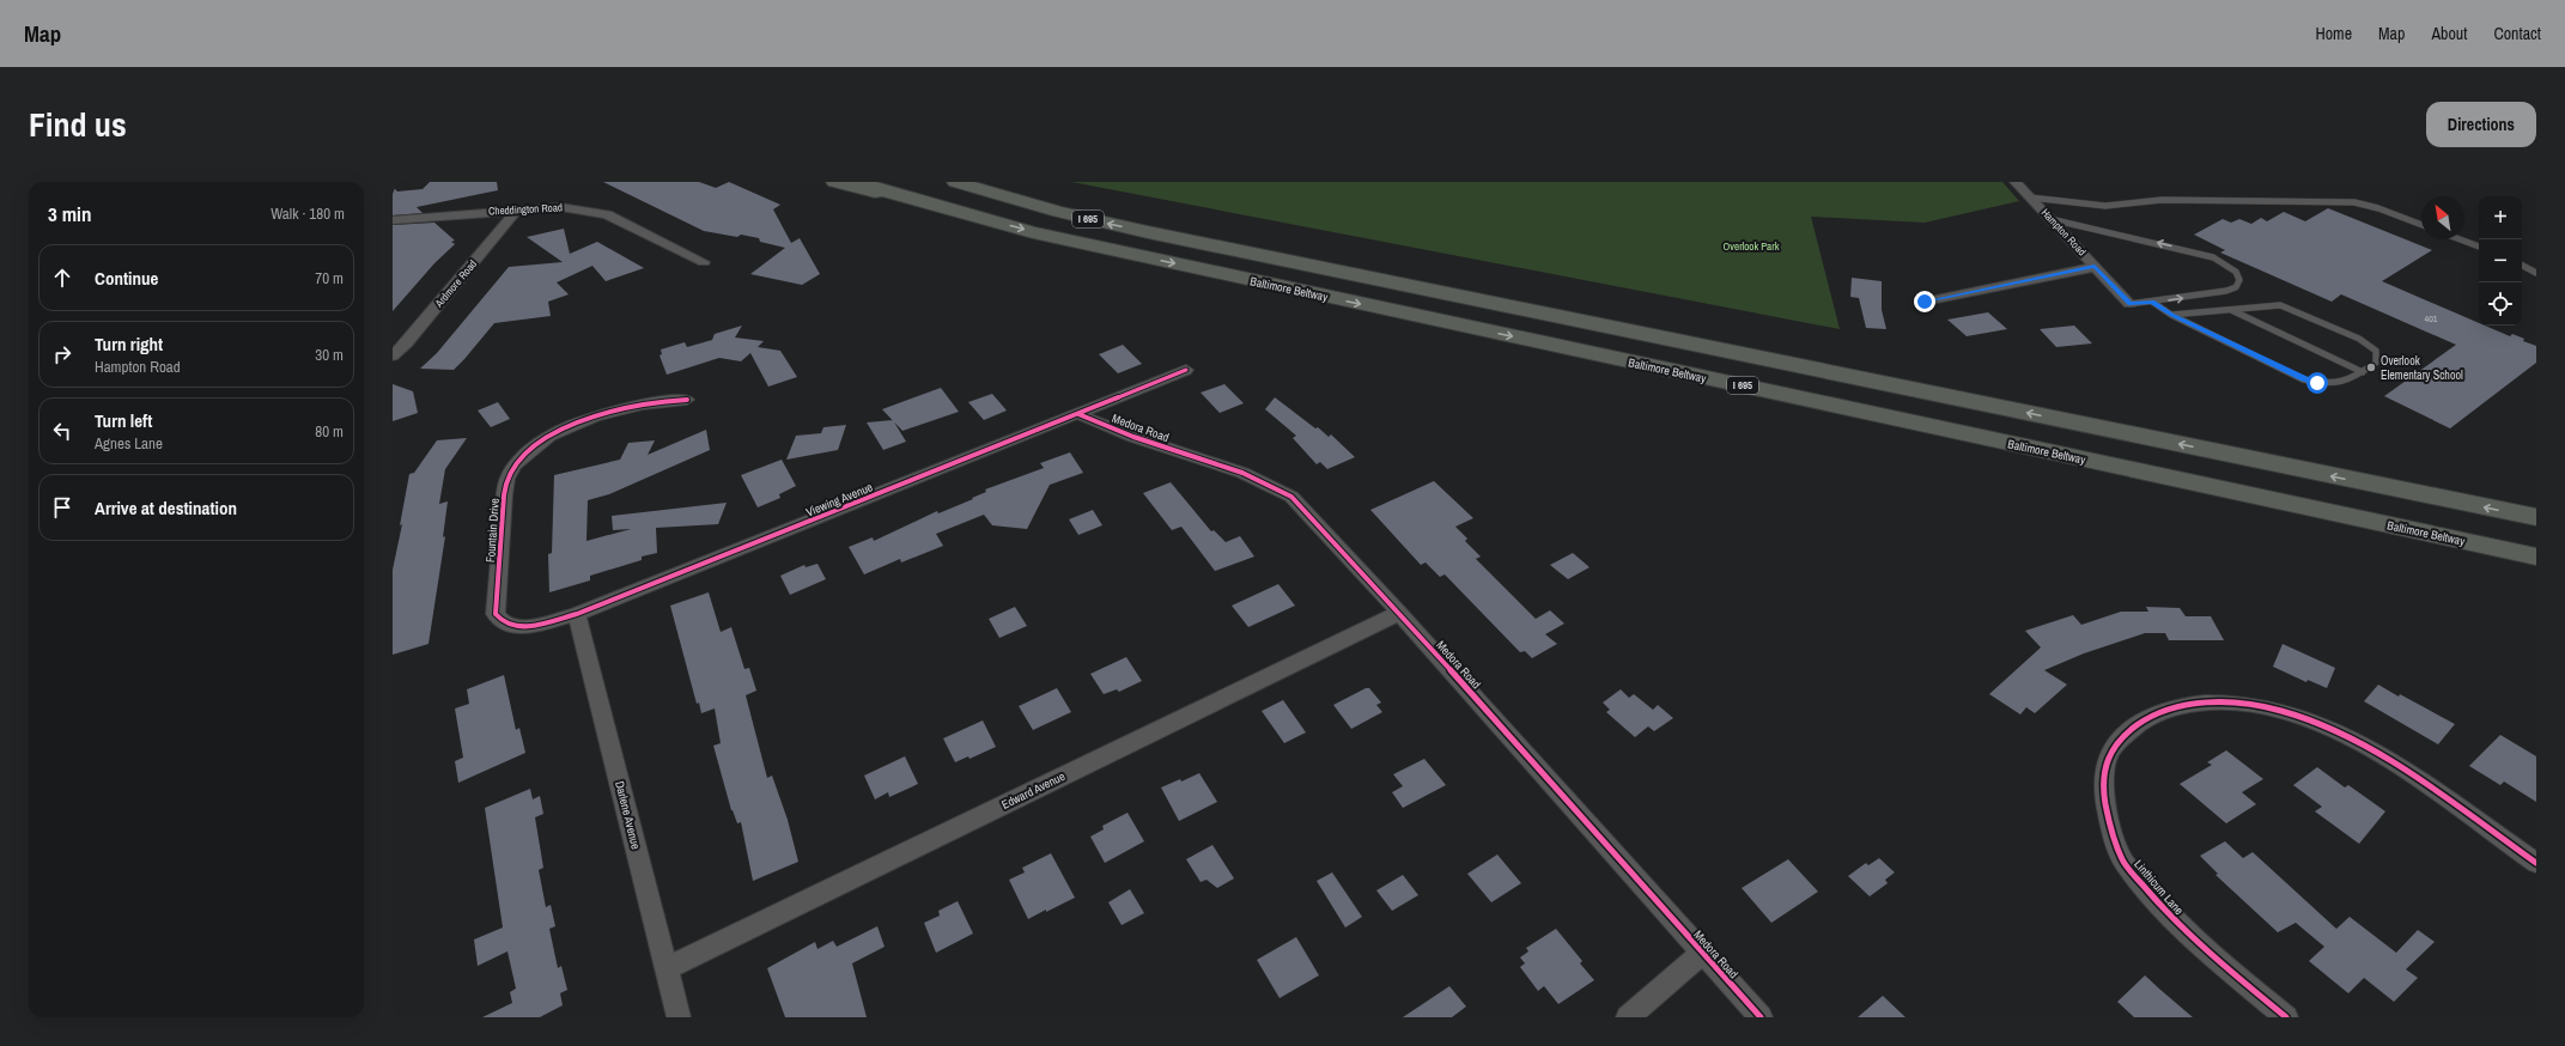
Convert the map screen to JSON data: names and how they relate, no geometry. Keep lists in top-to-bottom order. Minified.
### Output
{"streets":{"highway":["I 695","Baltimore Beltway"],"street":["Cheddington Road","Hampton Road","Ardmore Road","Medora Road","Viewing Avenue","Fountain Drive","Edward Avenue","Darlene Avenue","Linthicum Lane"]},"crossings":[["Cheddington Road","Ardmore Road"],["Medora Road","Viewing Avenue"],["Medora Road","Edward Avenue"],["Viewing Avenue","Fountain Drive"],["Viewing Avenue","Darlene Avenue"],["Fountain Drive","Darlene Avenue"],["Edward Avenue","Darlene Avenue"]],"parks":["Overlook Park"],"places":["Overlook Elementary School"],"house_numbers":["401"],"north":"top left","page":{"header":"Map","nav":["Home","Map","About","Contact"],"title":"Find us","buttons":"Directions","heading":["3 min","Walk · 180 m"],"map_buttons":["+","−"],"list":[["Continue","70 m"],["Turn right","Hampton Road","30 m"],["Turn left","Agnes Lane","80 m"],"Arrive at destination"]}}
